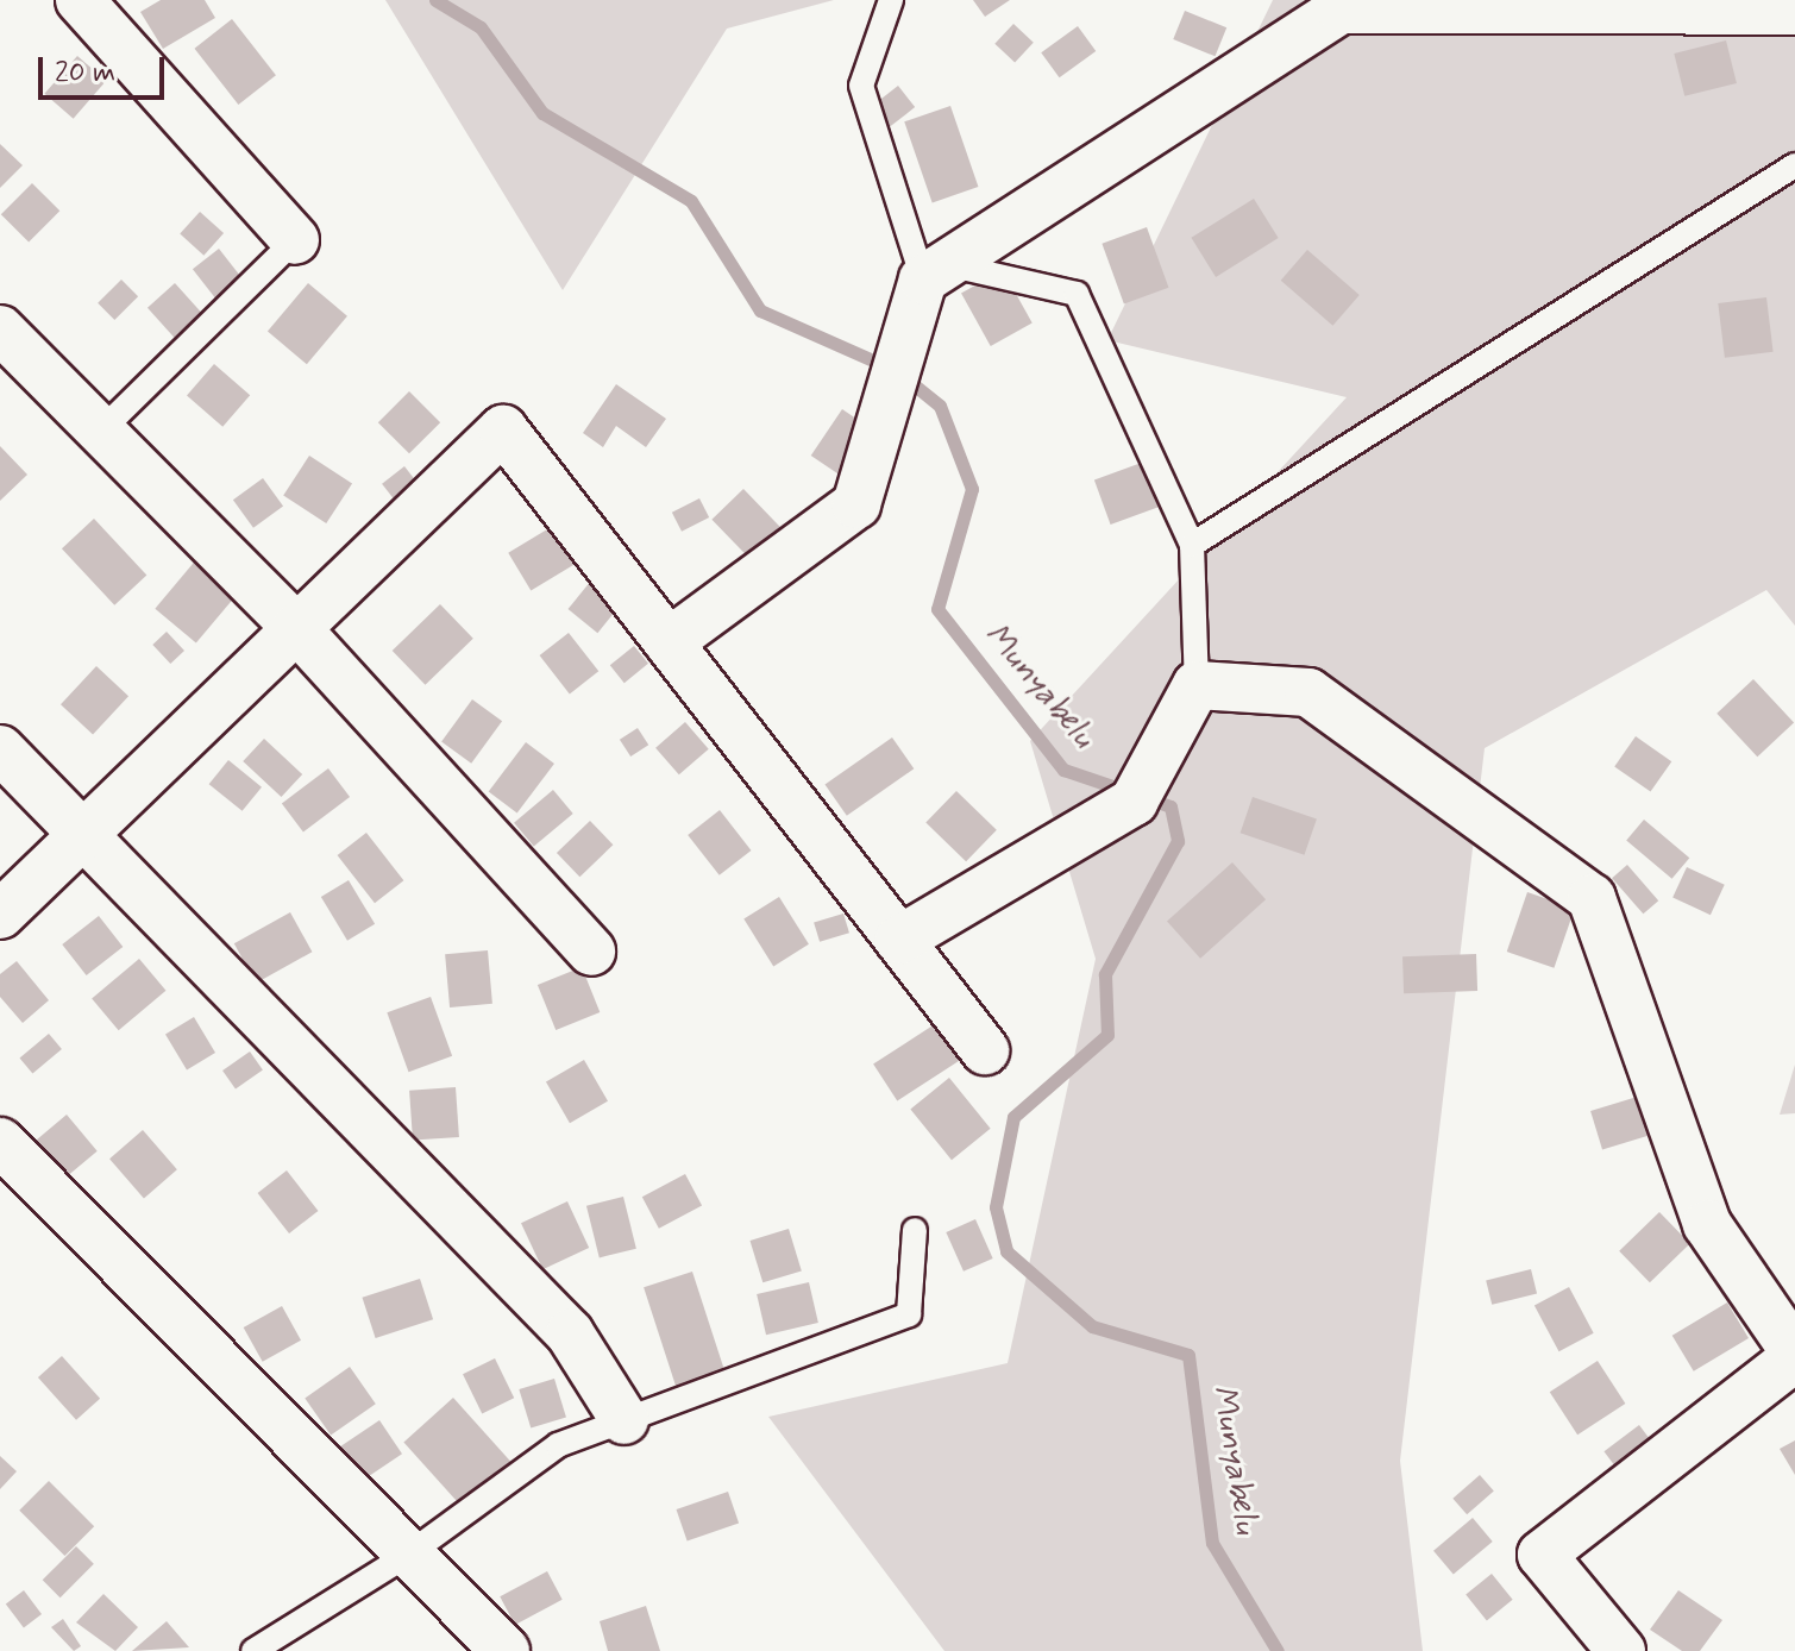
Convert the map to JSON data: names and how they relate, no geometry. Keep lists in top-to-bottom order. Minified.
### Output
{"water":["Munyabelu"],"scale_bar":"20 m"}
